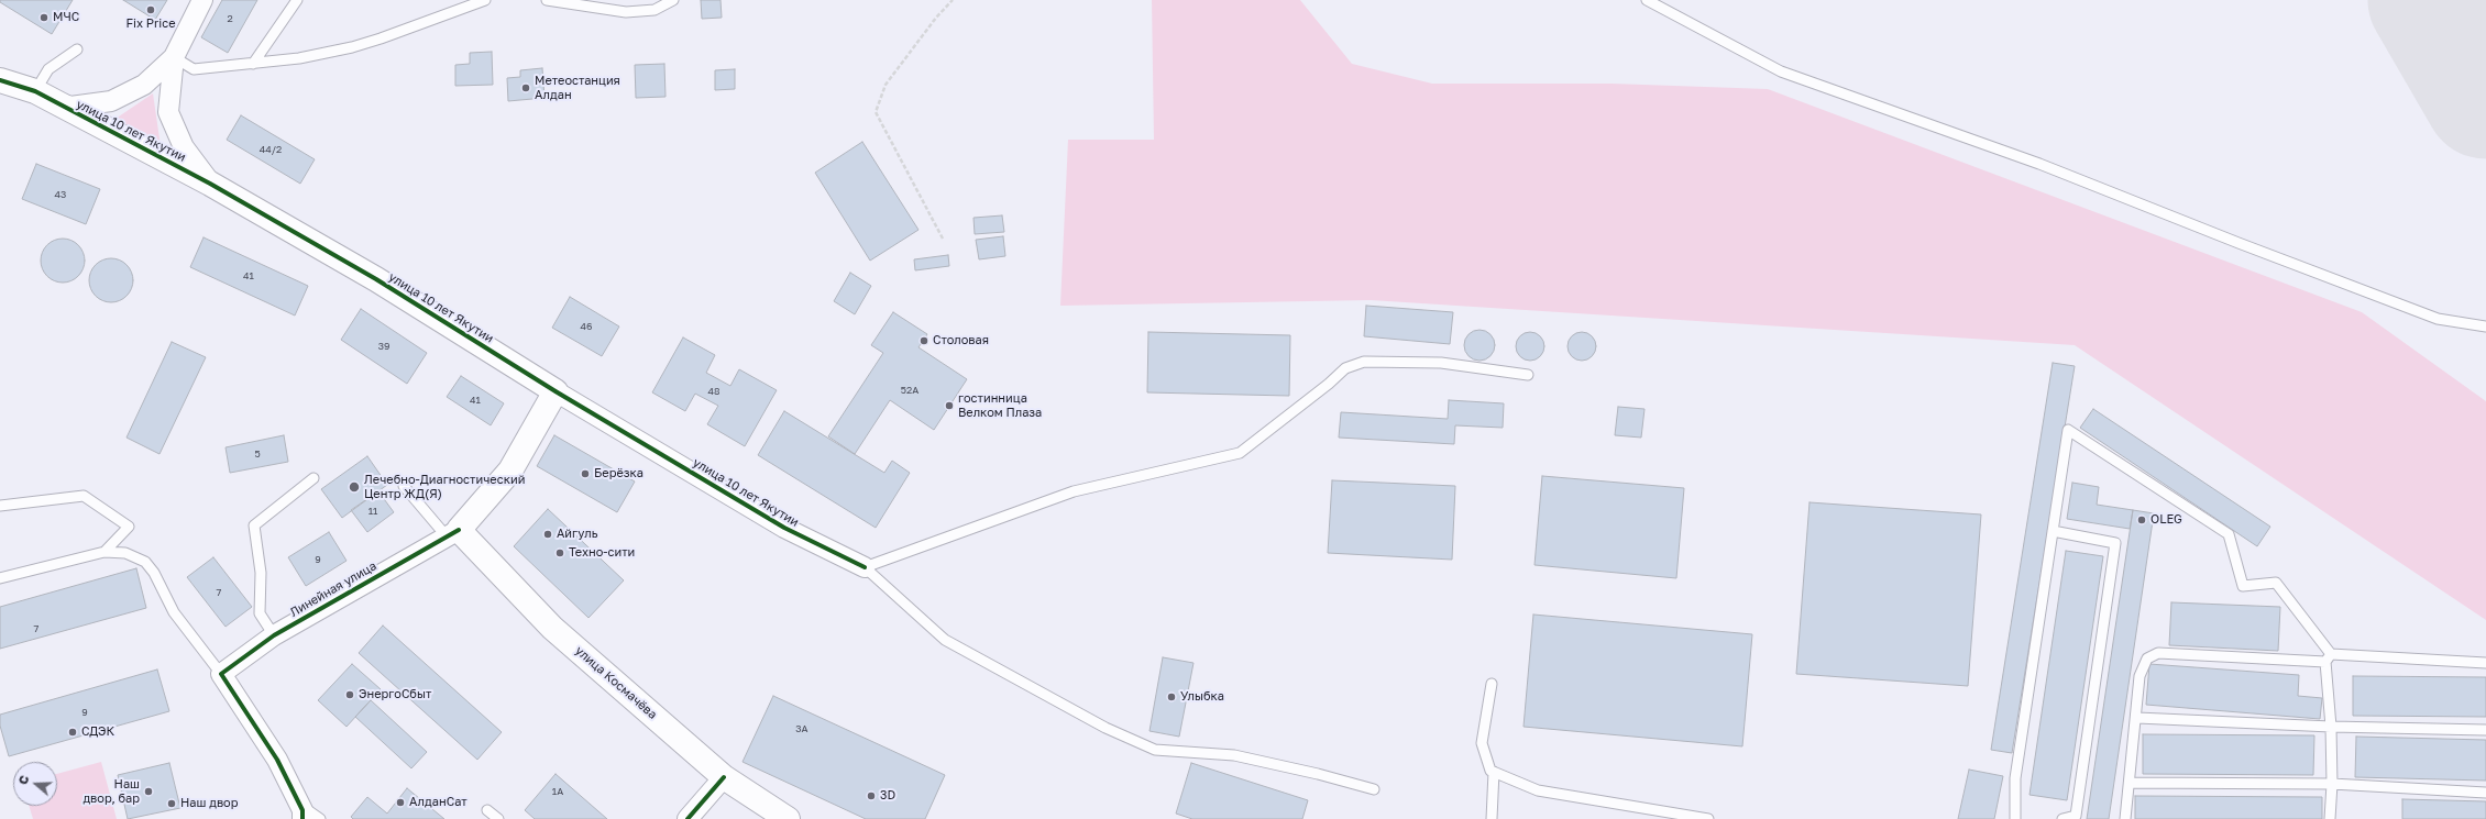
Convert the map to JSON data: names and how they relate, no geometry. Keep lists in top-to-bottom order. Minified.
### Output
{"streets":{"street":["улица 10 лет Якутии","Линейная улица","улица Космачёва"]},"crossings":[["улица 10 лет Якутии","Линейная улица"],["Линейная улица","улица Космачёва"]],"places":["Fix Price","МЧС","Метеостанция Алдан","Столовая","гостинница Велком Плаза","Берёзка","Лечебно-Диагностический Центр ЖД(Я)","OLEG","Айгуль","Техно-сити","ЭнергоСбыт","Улыбка","СДЭК","Наш двор, бар","3D","АлданСат","Наш двор"],"house_numbers":["2","44/2","43","41","46","39","52А","48","41","5","11","9","7","7","9","3А","1А"],"north":"left"}
